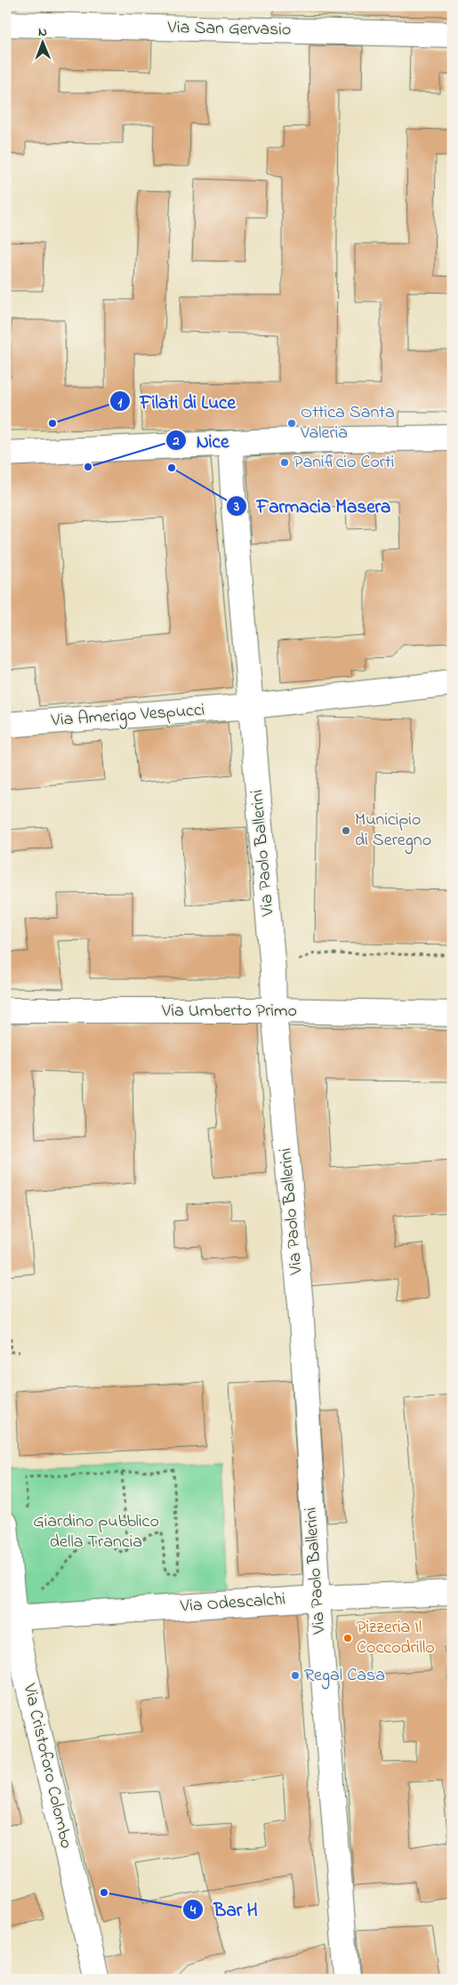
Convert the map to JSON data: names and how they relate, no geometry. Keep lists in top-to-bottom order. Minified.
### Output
{"streets":{"street":["Via San Gervasio","Via Amerigo Vespucci","Via Paolo Ballerini","Via Umberto Primo","Via Odescalchi","Via Cristoforo Colombo"]},"crossings":[["Via Amerigo Vespucci","Via Paolo Ballerini"],["Via Paolo Ballerini","Via Umberto Primo"],["Via Paolo Ballerini","Via Odescalchi"],["Via Odescalchi","Via Cristoforo Colombo"]],"parks":["Giardino pubblico della Trancia"],"places":["Filati di Luce","Ottica Santa Valeria","Panificio Corti","Nice","Farmacia Masera","Municipio di Seregno","Pizzeria Il Coccodrillo","Regal Casa","Bar H"],"north":"top"}
